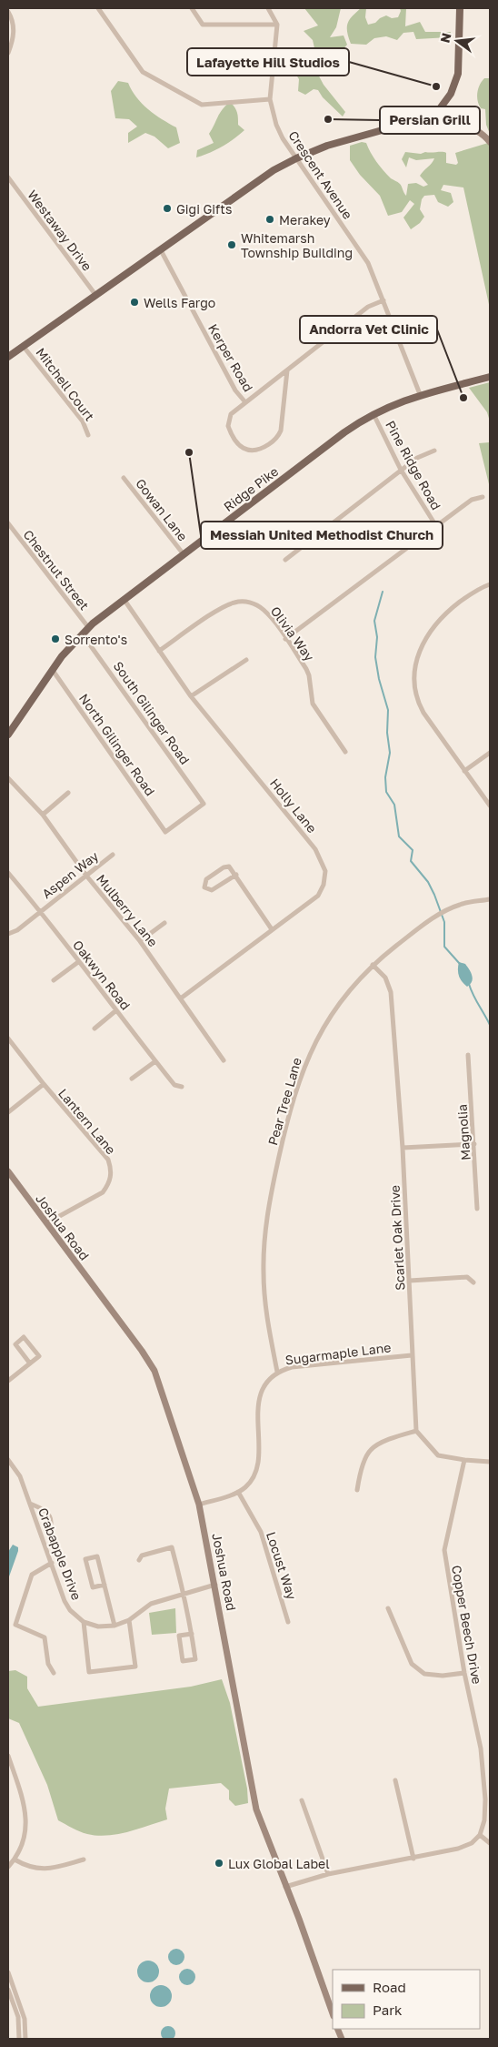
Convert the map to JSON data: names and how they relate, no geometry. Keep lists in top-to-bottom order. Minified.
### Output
{"streets":{"main road":["Ridge Pike","Joshua Road"],"street":["Crescent Avenue","Westaway Drive","Kerper Road","Mitchell Court","Pine Ridge Road","Gowan Lane","Chestnut Street","Olivia Way","South Gilinger Road","North Gilinger Road","Holly Lane","Aspen Way","Mulberry Lane","Oakwyn Road","Pear Tree Lane","Lantern Lane","Magnolia","Scarlet Oak Drive","Sugarmaple Lane","Crabapple Drive","Locust Way","Copper Beech Drive"]},"crossings":[["Crescent Avenue","Ridge Pike"],["Pine Ridge Road","Ridge Pike"],["Ridge Pike","Gowan Lane"],["Ridge Pike","Chestnut Street"],["Ridge Pike","South Gilinger Road"],["Ridge Pike","North Gilinger Road"],["Ridge Pike","Holly Lane"],["Olivia Way","Holly Lane"],["South Gilinger Road","North Gilinger Road"],["Holly Lane","Mulberry Lane"],["Aspen Way","Mulberry Lane"],["Aspen Way","Oakwyn Road"],["Pear Tree Lane","Scarlet Oak Drive"],["Pear Tree Lane","Sugarmaple Lane"],["Lantern Lane","Joshua Road"],["Scarlet Oak Drive","Sugarmaple Lane"],["Sugarmaple Lane","Locust Way"]],"places":["Lafayette Hill Studios","Persian Grill","Gigi Gifts","Merakey","Whitemarsh Township Building","Wells Fargo","Andorra Vet Clinic","Messiah United Methodist Church","Sorrento's","Lux Global Label"],"legend":["Road","Park"],"north":"left"}
